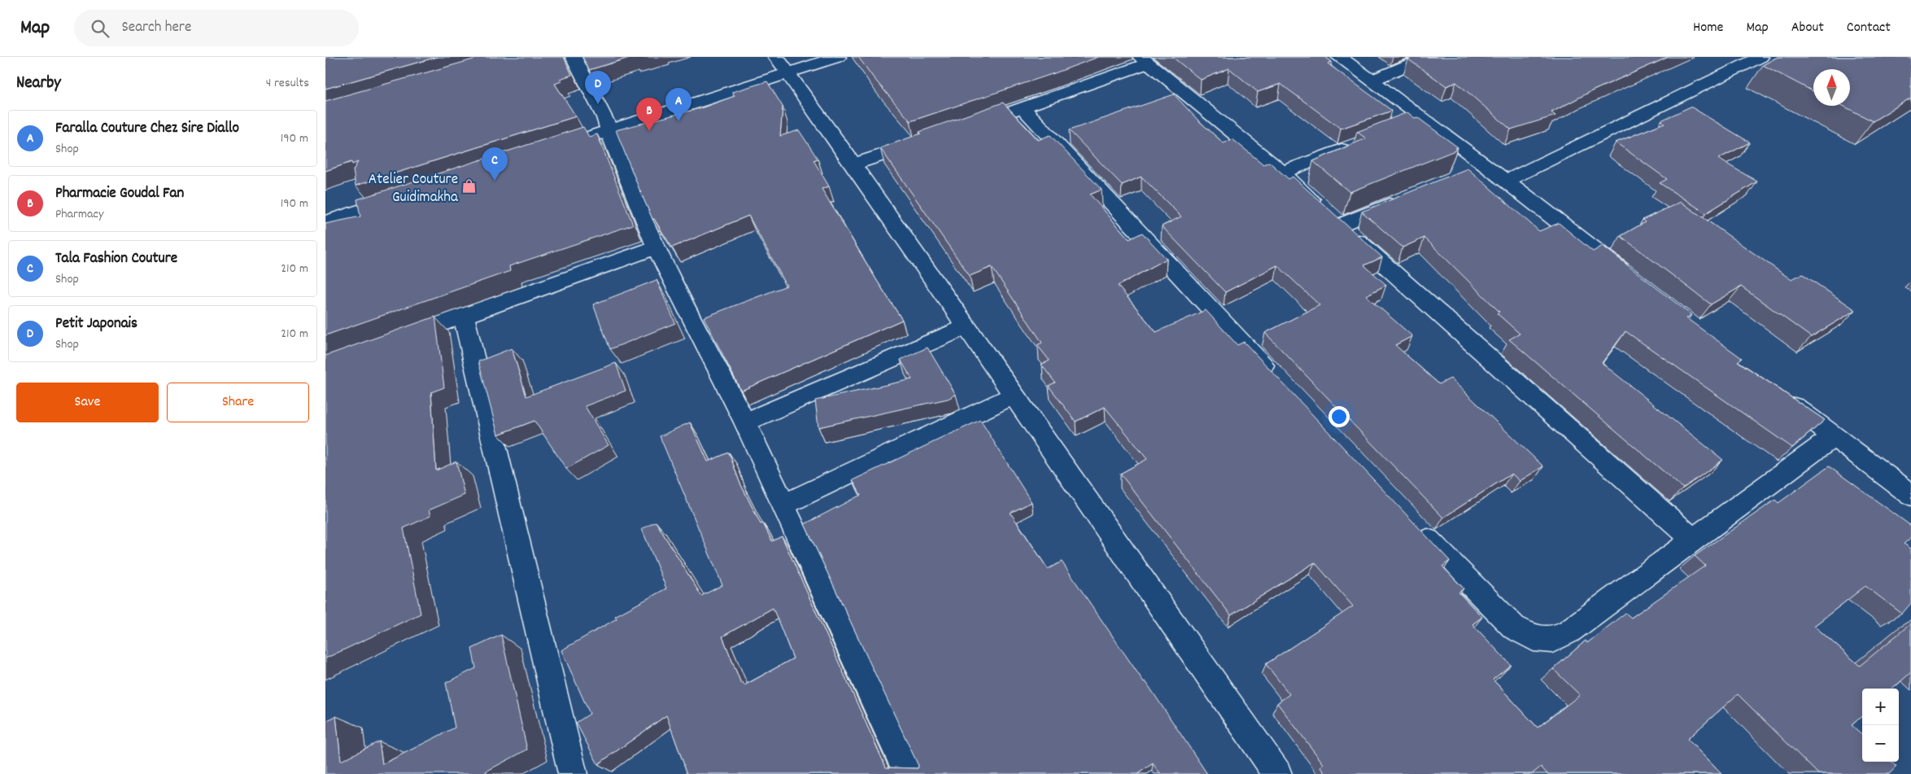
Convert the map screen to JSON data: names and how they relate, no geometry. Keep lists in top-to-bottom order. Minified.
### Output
{"places":{"shop":["Atelier Couture Guidimakha"]},"north":"top","page":{"header":"Map","search":"Search here","nav":["Home","Map","About","Contact"],"heading":["Nearby","4 results"],"pins":["D","A","B","C"],"list":[{"mark":"A","name":"Faralla Couture Chez Sire Diallo","note":"Shop","value":"190 m"},{"mark":"B","name":"Pharmacie Goudal Fan","note":"Pharmacy","value":"190 m"},{"mark":"C","name":"Tala Fashion Couture","note":"Shop","value":"210 m"},{"mark":"D","name":"Petit Japonais","note":"Shop","value":"210 m"}],"buttons":["Save","Share"],"map_buttons":["+","−"]}}
